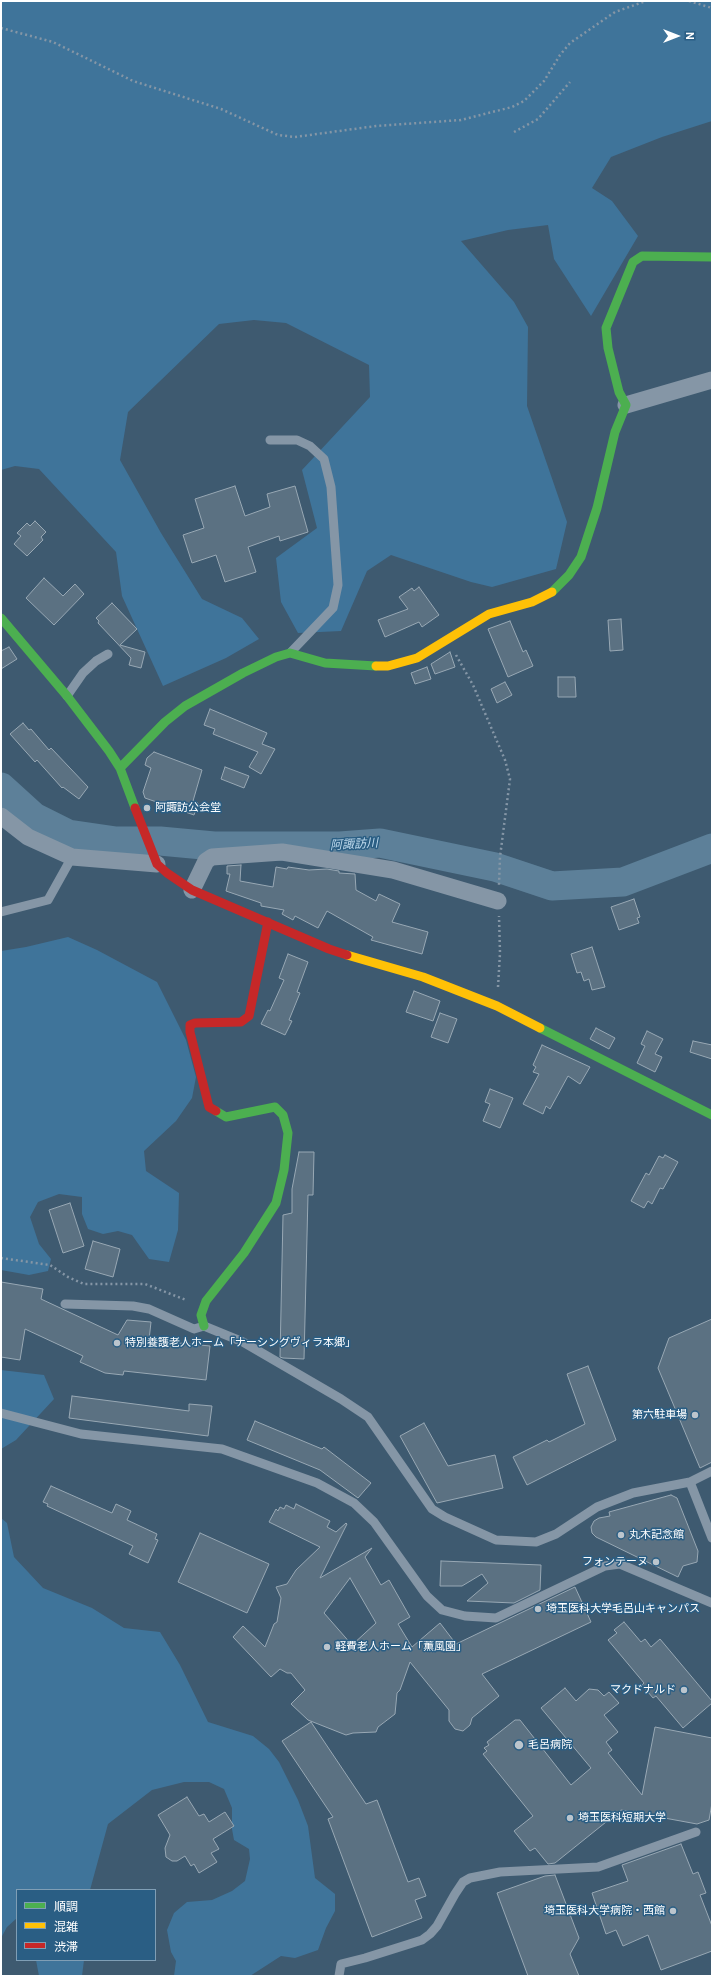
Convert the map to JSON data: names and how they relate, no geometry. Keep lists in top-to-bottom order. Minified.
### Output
{"water":["阿諏訪川"],"places":["阿諏訪公会堂","特別養護老人ホーム「ナーシングヴィラ本郷」","第六駐車場","丸木記念館","フォンテーヌ","埼玉医科大学毛呂山キャンパス","軽費老人ホーム「薫風園」","マクドナルド","毛呂病院","埼玉医科短期大学","埼玉医科大学病院・西館"],"legend":["順調","混雑","渋滞"],"north":"right"}
